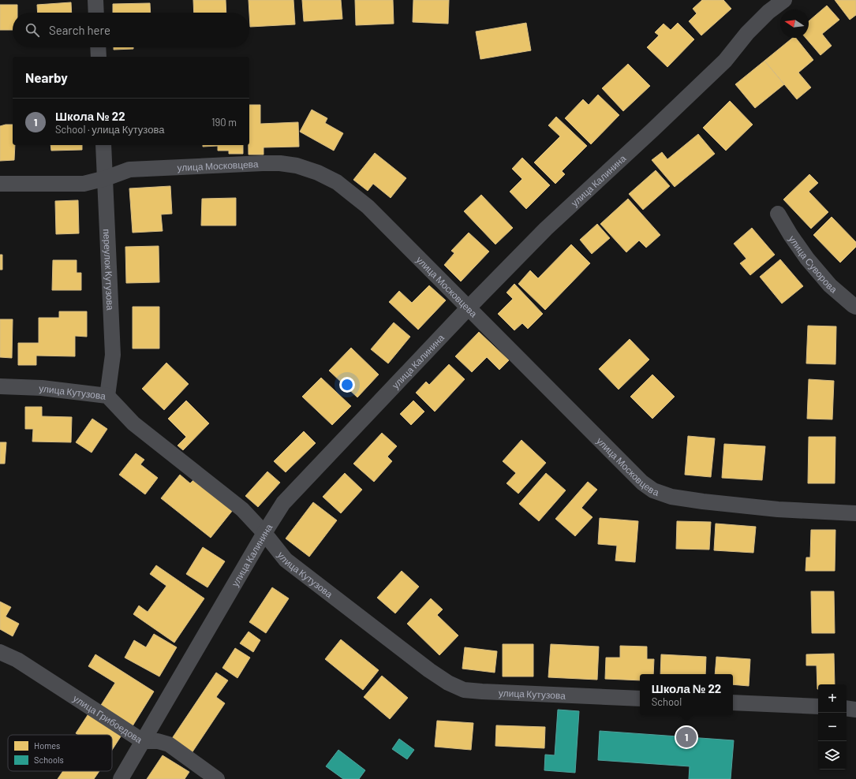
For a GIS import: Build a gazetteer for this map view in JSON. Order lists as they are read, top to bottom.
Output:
{
  "streets": {
    "street": [
      "улица Московцева",
      "улица Калинина",
      "улица Суворова",
      "переулок Кутузова",
      "улица Кутузова",
      "улица Грибоедова"
    ]
  },
  "crossings": [
    ["улица Московцева", "улица Калинина"],
    ["улица Московцева", "переулок Кутузова"],
    ["улица Калинина", "улица Кутузова"],
    ["улица Калинина", "улица Грибоедова"],
    ["переулок Кутузова", "улица Кутузова"]
  ],
  "legend": ["Homes", "Schools"],
  "north": "left",
  "page": {
    "search": "Search here",
    "heading": "Nearby",
    "list": [
      {
        "mark": "1",
        "name": "Школа № 22",
        "note": "School · улица Кутузова",
        "value": "190 m"
      }
    ],
    "popup": ["Школа № 22", "School"],
    "map_buttons": ["+", "−"],
    "pins": "1"
  }
}
